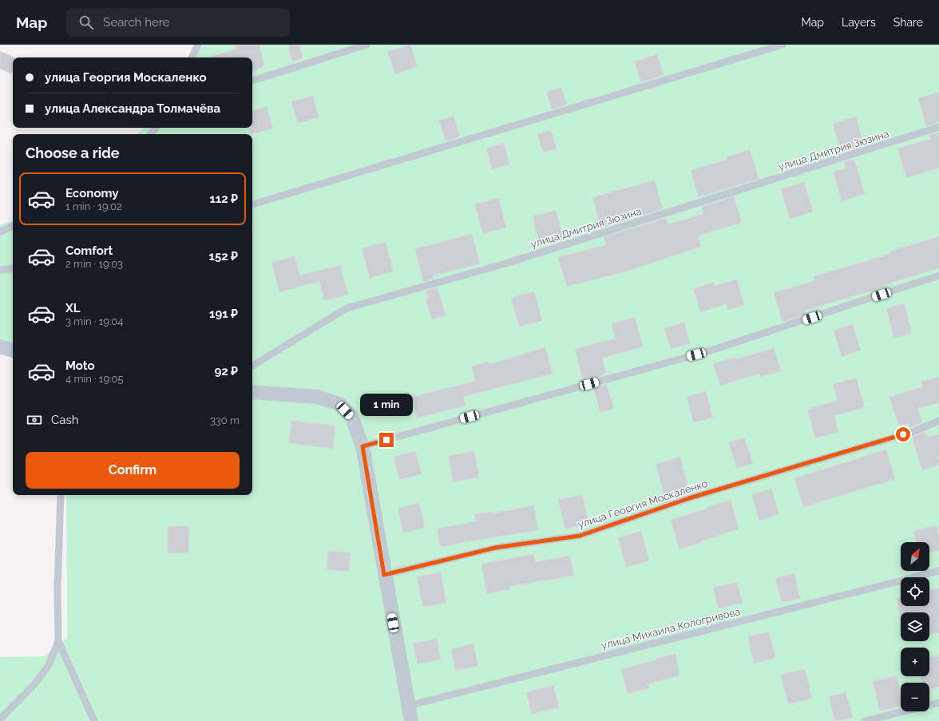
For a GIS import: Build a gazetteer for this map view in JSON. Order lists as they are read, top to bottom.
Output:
{
  "streets": {
    "lane": ["улица Дмитрия Зюзина", "улица Георгия Москаленко", "улица Михаила Кологривова"]
  },
  "north": "top right",
  "page": {
    "header": "Map",
    "search": "Search here",
    "nav": ["Map", "Layers", "Share"],
    "banner": ["улица Георгия Москаленко", "улица Александра Толмачёва"],
    "heading": "Choose a ride",
    "list": [
      {
        "name": "Economy",
        "note": "1 min · 19:02",
        "value": "112 ₽"
      },
      {
        "name": "Comfort",
        "note": "2 min · 19:03",
        "value": "152 ₽"
      },
      {
        "name": "XL",
        "note": "3 min · 19:04",
        "value": "191 ₽"
      },
      {
        "name": "Moto",
        "note": "4 min · 19:05",
        "value": "92 ₽"
      }
    ],
    "bubble": "1 min",
    "pay": ["Cash", "330 m"],
    "buttons": "Confirm",
    "map_buttons": ["+", "−"]
  }
}
